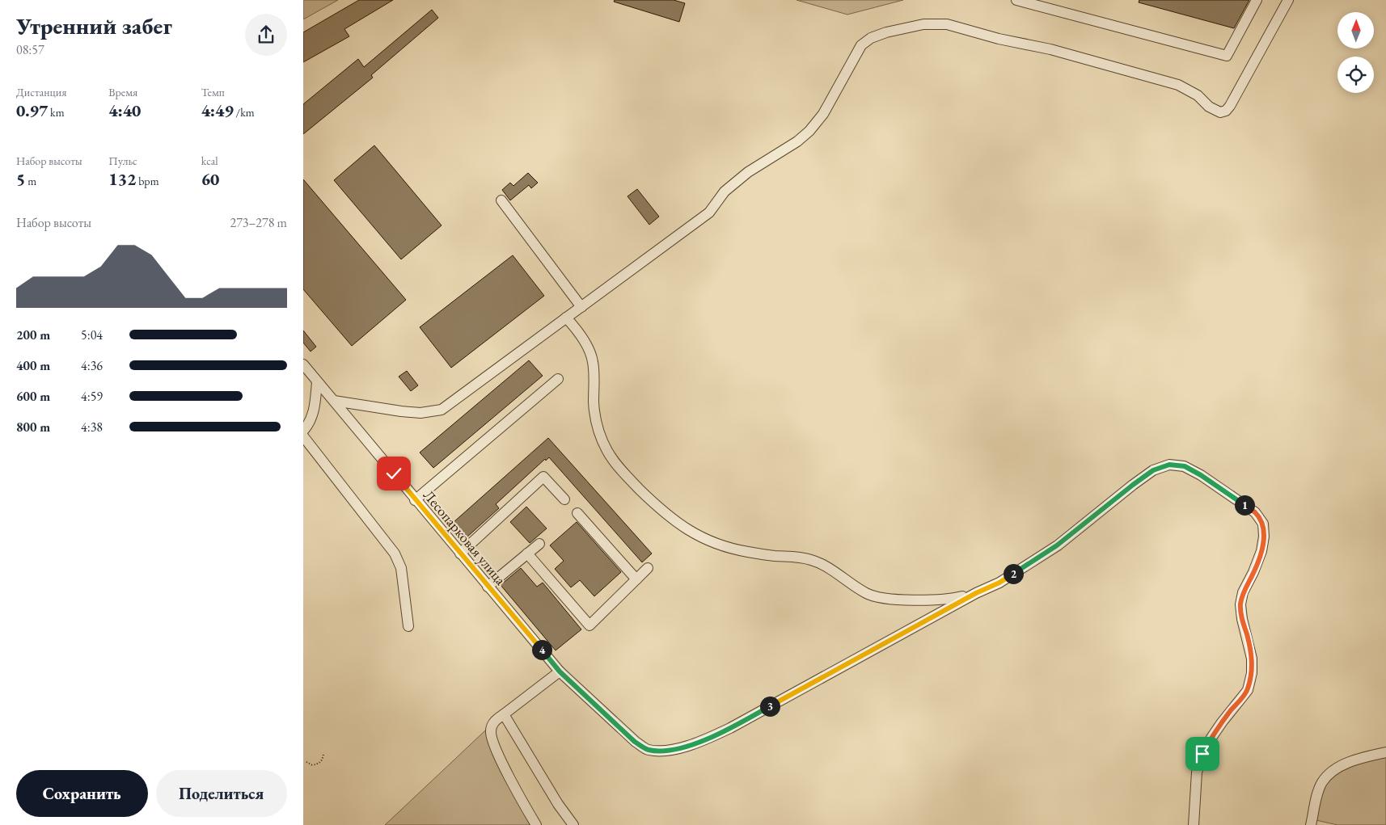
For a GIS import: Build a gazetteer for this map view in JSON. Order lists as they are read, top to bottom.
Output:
{
  "streets": {
    "street": ["Лесопарковая улица"]
  },
  "north": "top",
  "page": {
    "heading": ["Утренний забег", "08:57"],
    "stats": [
      ["Дистанция", "0.97 km"],
      ["Время", "4:40"],
      ["Темп", "4:49 /km"],
      ["Набор высоты", "5 m"],
      ["Пульс", "132 bpm"],
      ["kcal", "60"]
    ],
    "chart": ["Набор высоты", "273–278 m"],
    "list": [
      {
        "name": "200 m",
        "note": "5:04"
      },
      {
        "name": "400 m",
        "note": "4:36"
      },
      {
        "name": "600 m",
        "note": "4:59"
      },
      {
        "name": "800 m",
        "note": "4:38"
      }
    ],
    "pins": [
      "1",
      "2",
      "4",
      "3"
    ],
    "buttons": ["Сохранить", "Поделиться"]
  }
}
